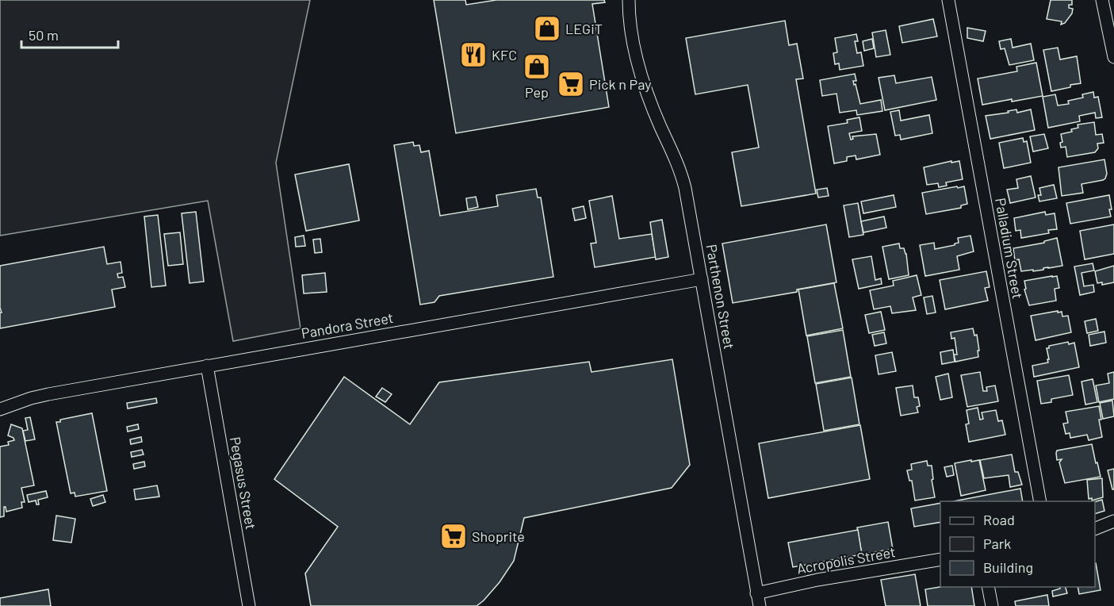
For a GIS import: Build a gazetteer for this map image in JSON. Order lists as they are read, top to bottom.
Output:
{
  "streets": {
    "street": [
      "Palladium Street",
      "Parthenon Street",
      "Pandora Street",
      "Pegasus Street",
      "Acropolis Street"
    ]
  },
  "crossings": [
    ["Parthenon Street", "Pandora Street"],
    ["Parthenon Street", "Acropolis Street"],
    ["Pandora Street", "Pegasus Street"]
  ],
  "places": {
    "shop": ["LEGiT", "Pep"],
    "restaurant": ["KFC"],
    "supermarket": ["Pick n Pay", "Shoprite"]
  },
  "legend": ["Road", "Park", "Building"],
  "scale_bar": "50 m"
}
